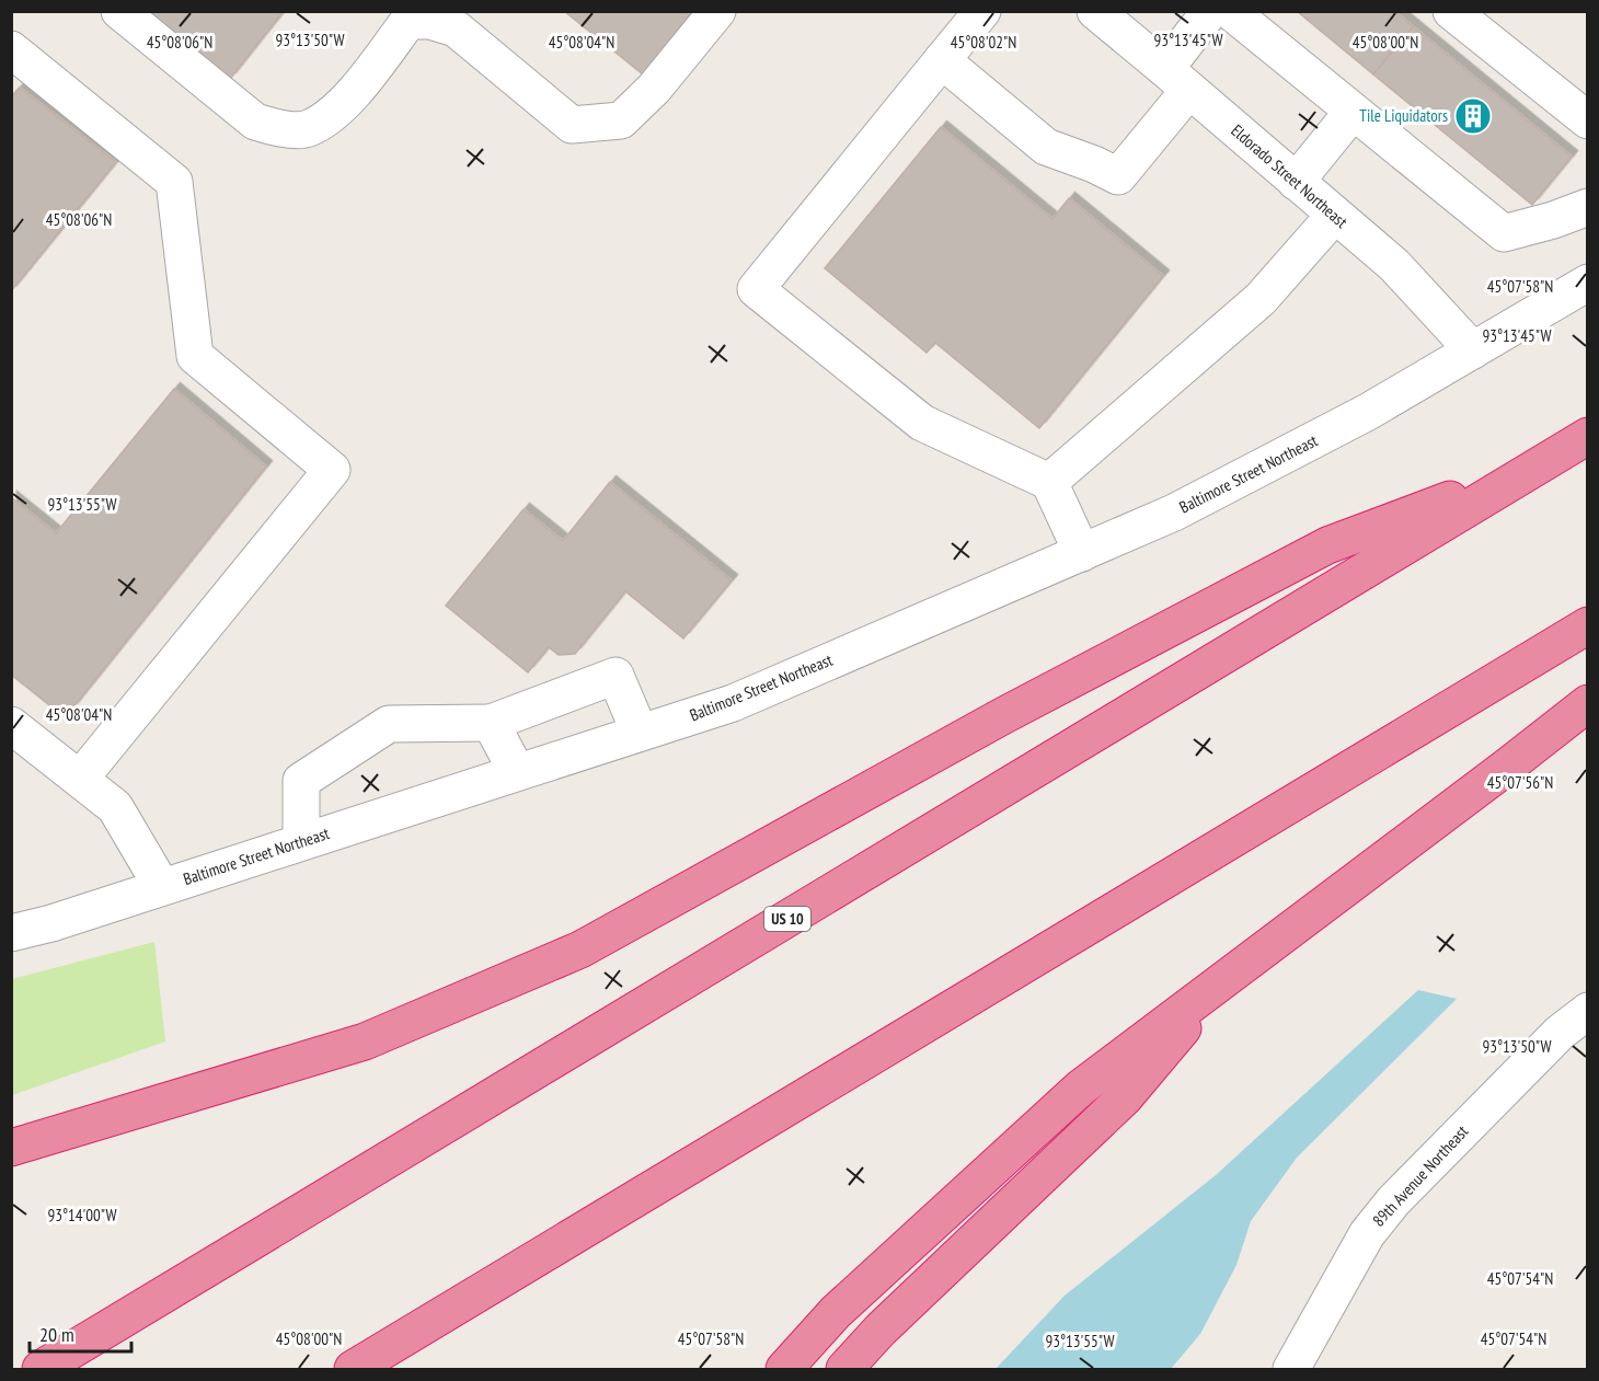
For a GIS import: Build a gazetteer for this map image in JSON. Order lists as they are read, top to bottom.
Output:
{
  "streets": {
    "highway": ["US 10"],
    "street": ["Eldorado Street Northeast", "Baltimore Street Northeast", "89th Avenue Northeast"]
  },
  "crossings": [
    ["Eldorado Street Northeast", "Baltimore Street Northeast"]
  ],
  "places": {
    "building": ["Tile Liquidators"]
  },
  "scale_bar": "20 m",
  "coordinates": [
    "93°13'50\"W",
    "93°13'45\"W",
    "45°08'06\"N",
    "45°08'04\"N",
    "45°08'02\"N",
    "45°08'00\"N",
    "45°07'58\"N",
    "93°13'55\"W",
    "45°07'56\"N",
    "93°14'00\"W",
    "45°07'54\"N"
  ]
}
